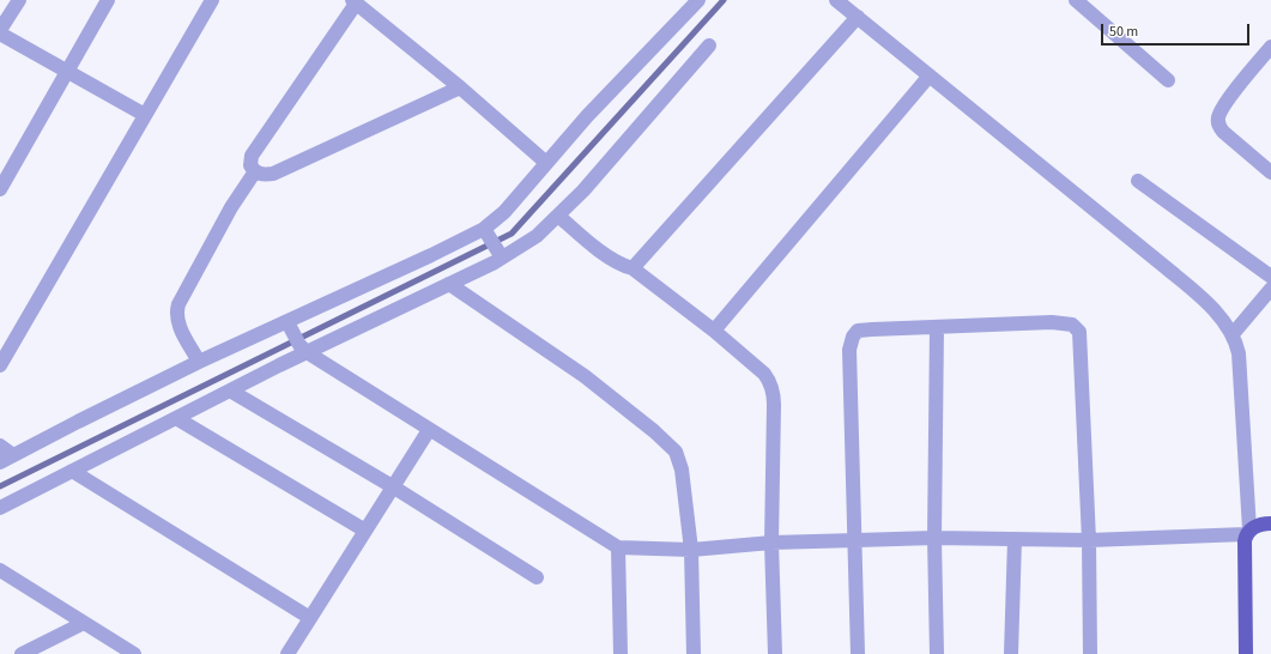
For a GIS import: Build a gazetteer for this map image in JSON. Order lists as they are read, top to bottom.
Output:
{
  "scale_bar": "50 m"
}
